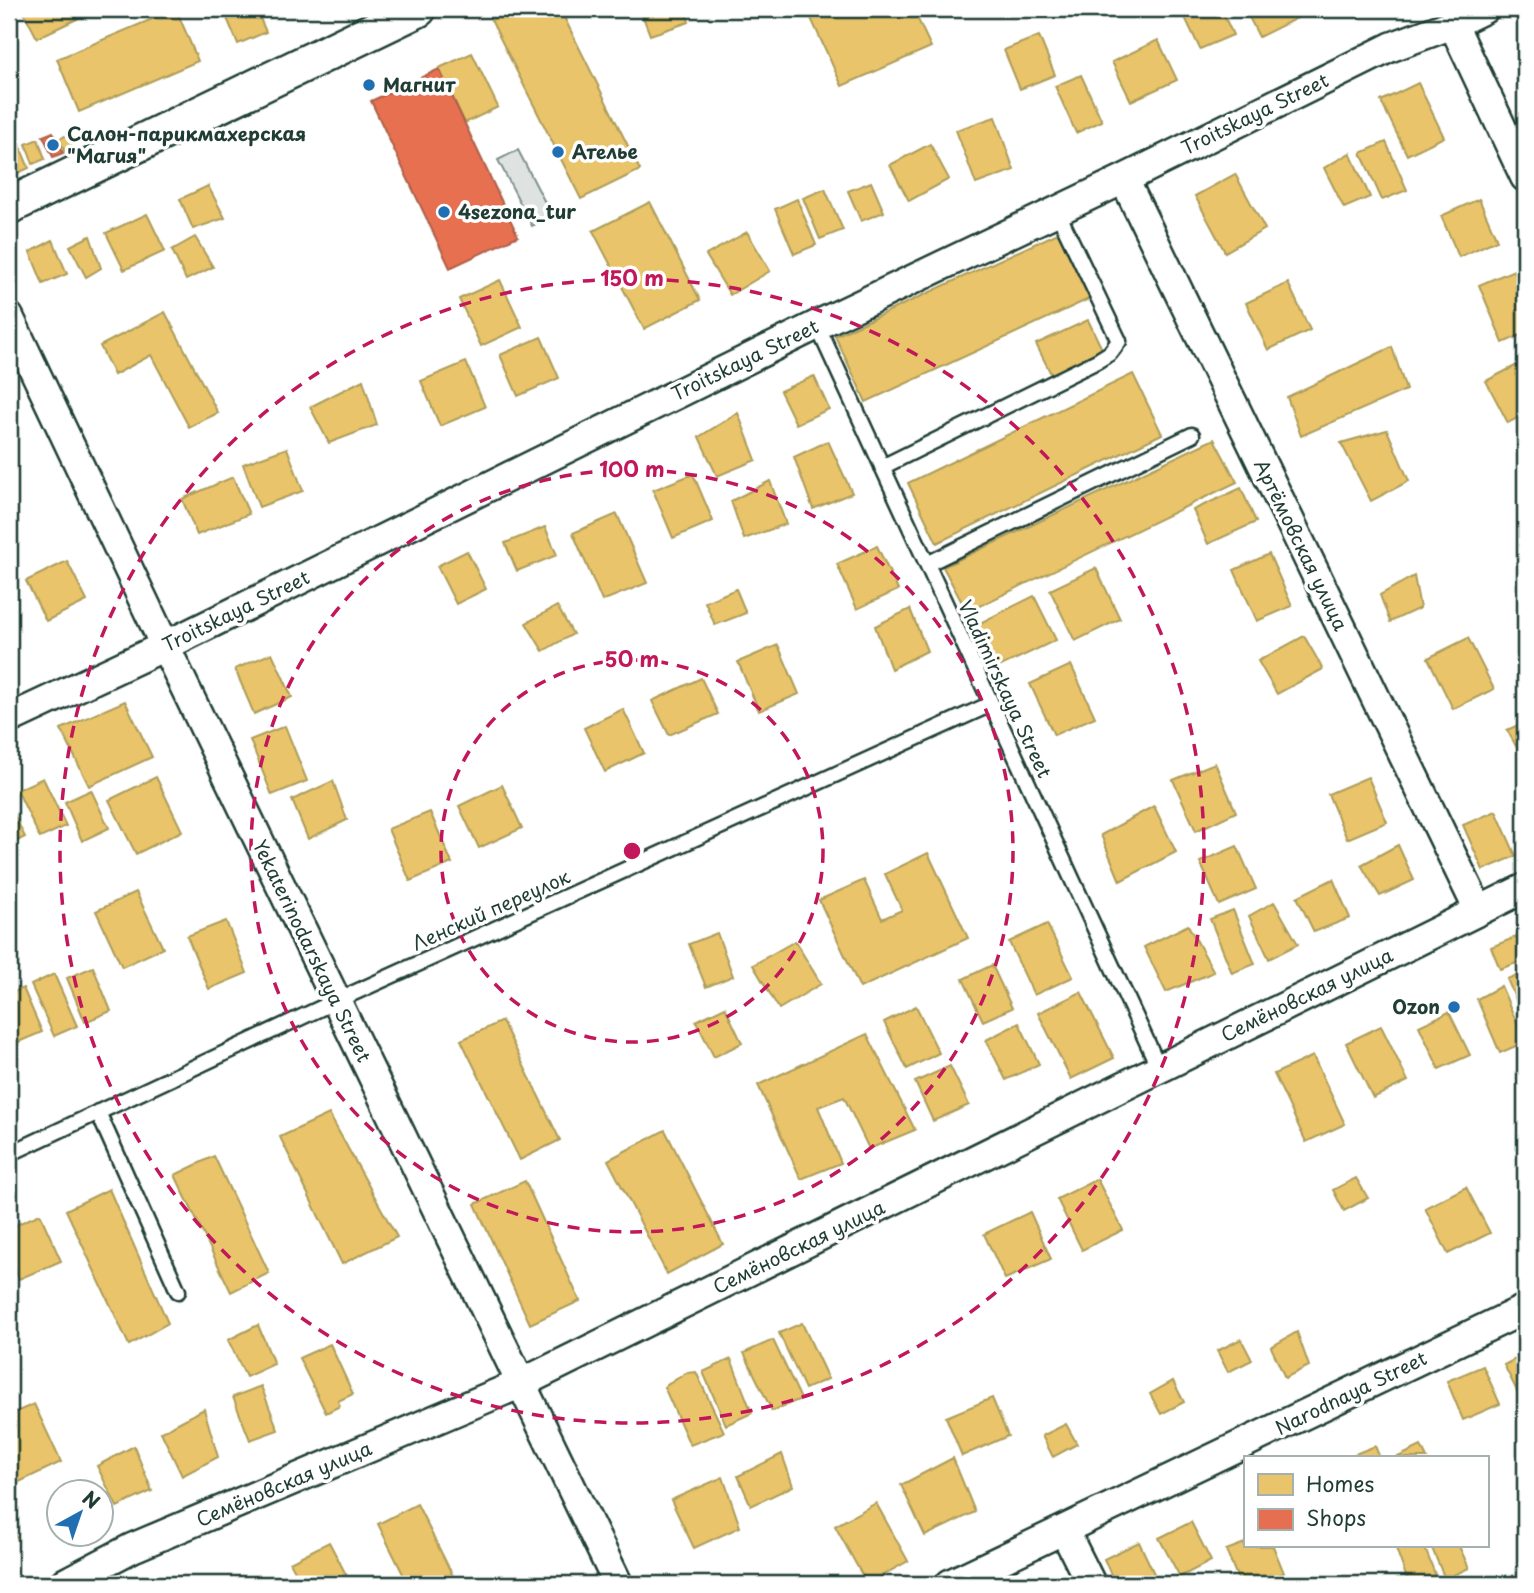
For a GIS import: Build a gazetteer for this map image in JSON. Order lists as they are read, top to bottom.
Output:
{
  "streets": {
    "street": [
      "Troitskaya Street",
      "Артёмовская улица",
      "Yekaterinodarskaya Street",
      "Семёновская улица",
      "Narodnaya Street"
    ],
    "lane": ["Vladimirskaya Street", "Ленский переулок"]
  },
  "crossings": [
    ["Troitskaya Street", "Артёмовская улица"],
    ["Troitskaya Street", "Vladimirskaya Street"],
    ["Troitskaya Street", "Yekaterinodarskaya Street"],
    ["Артёмовская улица", "Семёновская улица"],
    ["Vladimirskaya Street", "Ленский переулок"],
    ["Vladimirskaya Street", "Семёновская улица"],
    ["Ленский переулок", "Yekaterinodarskaya Street"],
    ["Yekaterinodarskaya Street", "Семёновская улица"]
  ],
  "places": [
    "Магнит",
    "Салон-парикмахерская \"Магия\"",
    "Ателье",
    "4sezona_tur",
    "Ozon"
  ],
  "legend": ["Homes", "Shops"],
  "north": "top right",
  "rings": ["150 m", "100 m", "50 m"]
}
